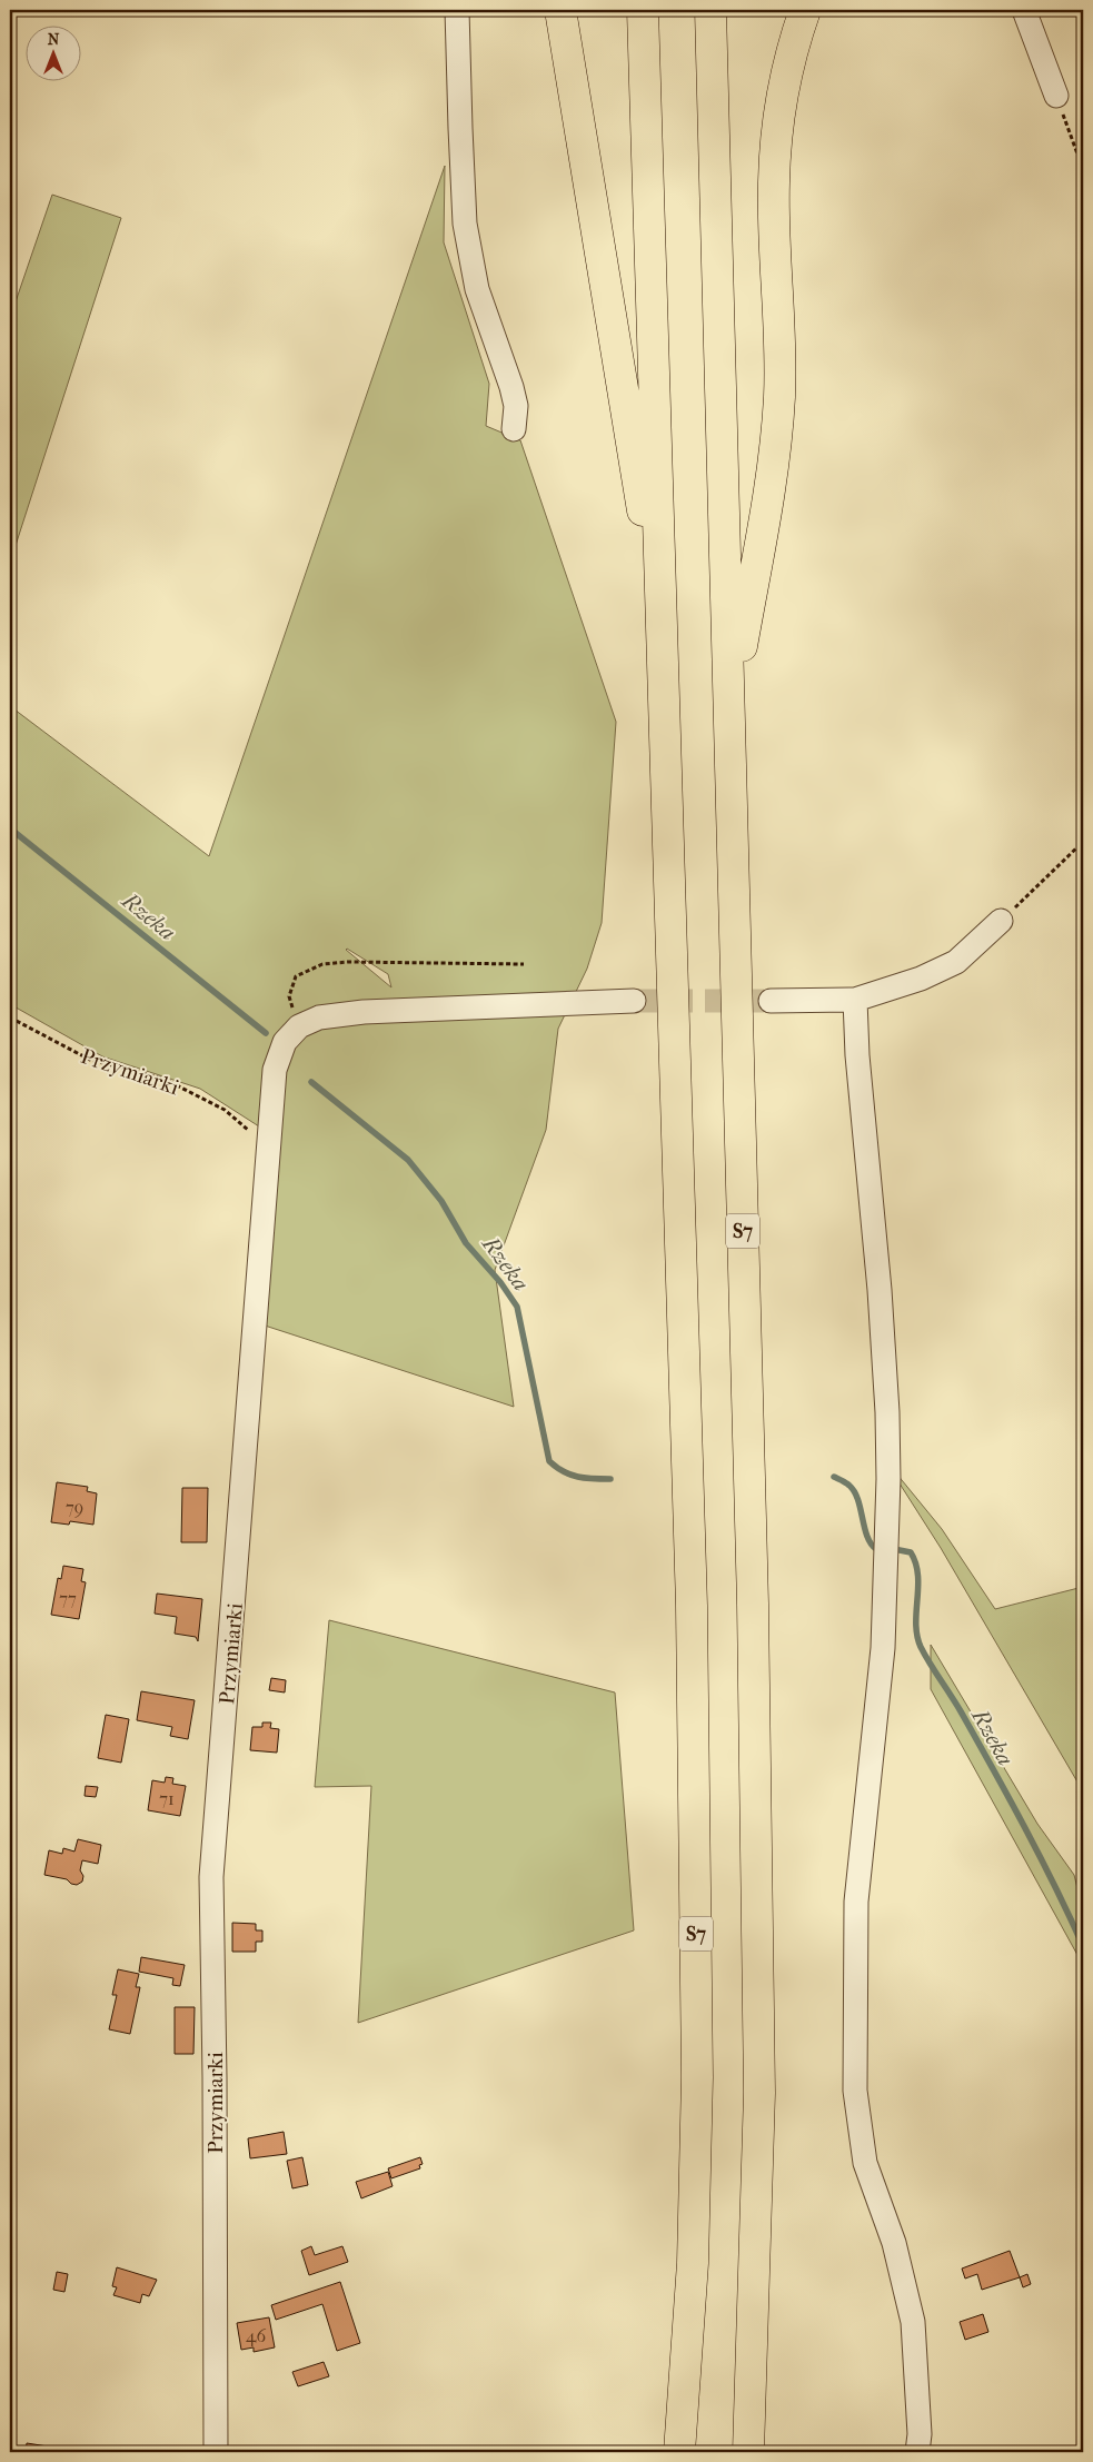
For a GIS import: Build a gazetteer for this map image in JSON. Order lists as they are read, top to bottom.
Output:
{
  "streets": {
    "highway": ["S7"],
    "street": ["Przymiarki"]
  },
  "water": ["Rzeka"],
  "house_numbers": [
    "79",
    "77",
    "71",
    "46"
  ],
  "north": "top"
}
